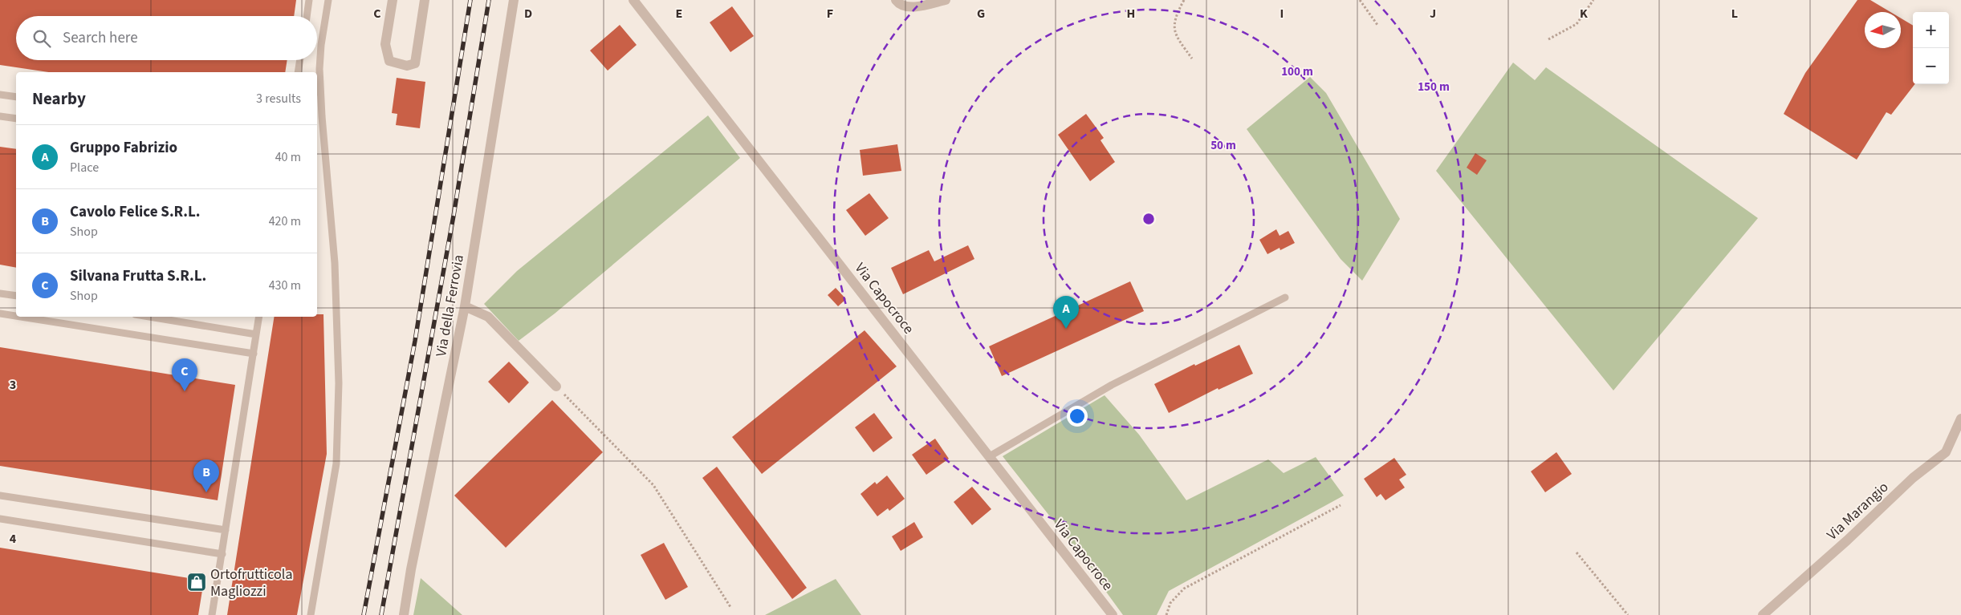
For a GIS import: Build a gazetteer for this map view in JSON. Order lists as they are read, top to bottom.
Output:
{
  "streets": {
    "street": ["Via Capocroce", "Via della Ferrovia", "Via Marangio"]
  },
  "places": {
    "shop": ["Ortofrutticola Magliozzi"]
  },
  "north": "left",
  "page": {
    "map_buttons": ["+", "−"],
    "search": "Search here",
    "heading": ["Nearby", "3 results"],
    "list": [
      {
        "mark": "A",
        "name": "Gruppo Fabrizio",
        "note": "Place",
        "value": "40 m"
      },
      {
        "mark": "B",
        "name": "Cavolo Felice S.R.L.",
        "note": "Shop",
        "value": "420 m"
      },
      {
        "mark": "C",
        "name": "Silvana Frutta S.R.L.",
        "note": "Shop",
        "value": "430 m"
      }
    ],
    "pins": ["A", "C", "B"]
  },
  "grid": {
    "columns": [
      "C",
      "D",
      "E",
      "F",
      "G",
      "H",
      "I",
      "J",
      "K",
      "L"
    ],
    "rows": ["3", "4"]
  },
  "rings": ["100 m", "150 m", "50 m"]
}
